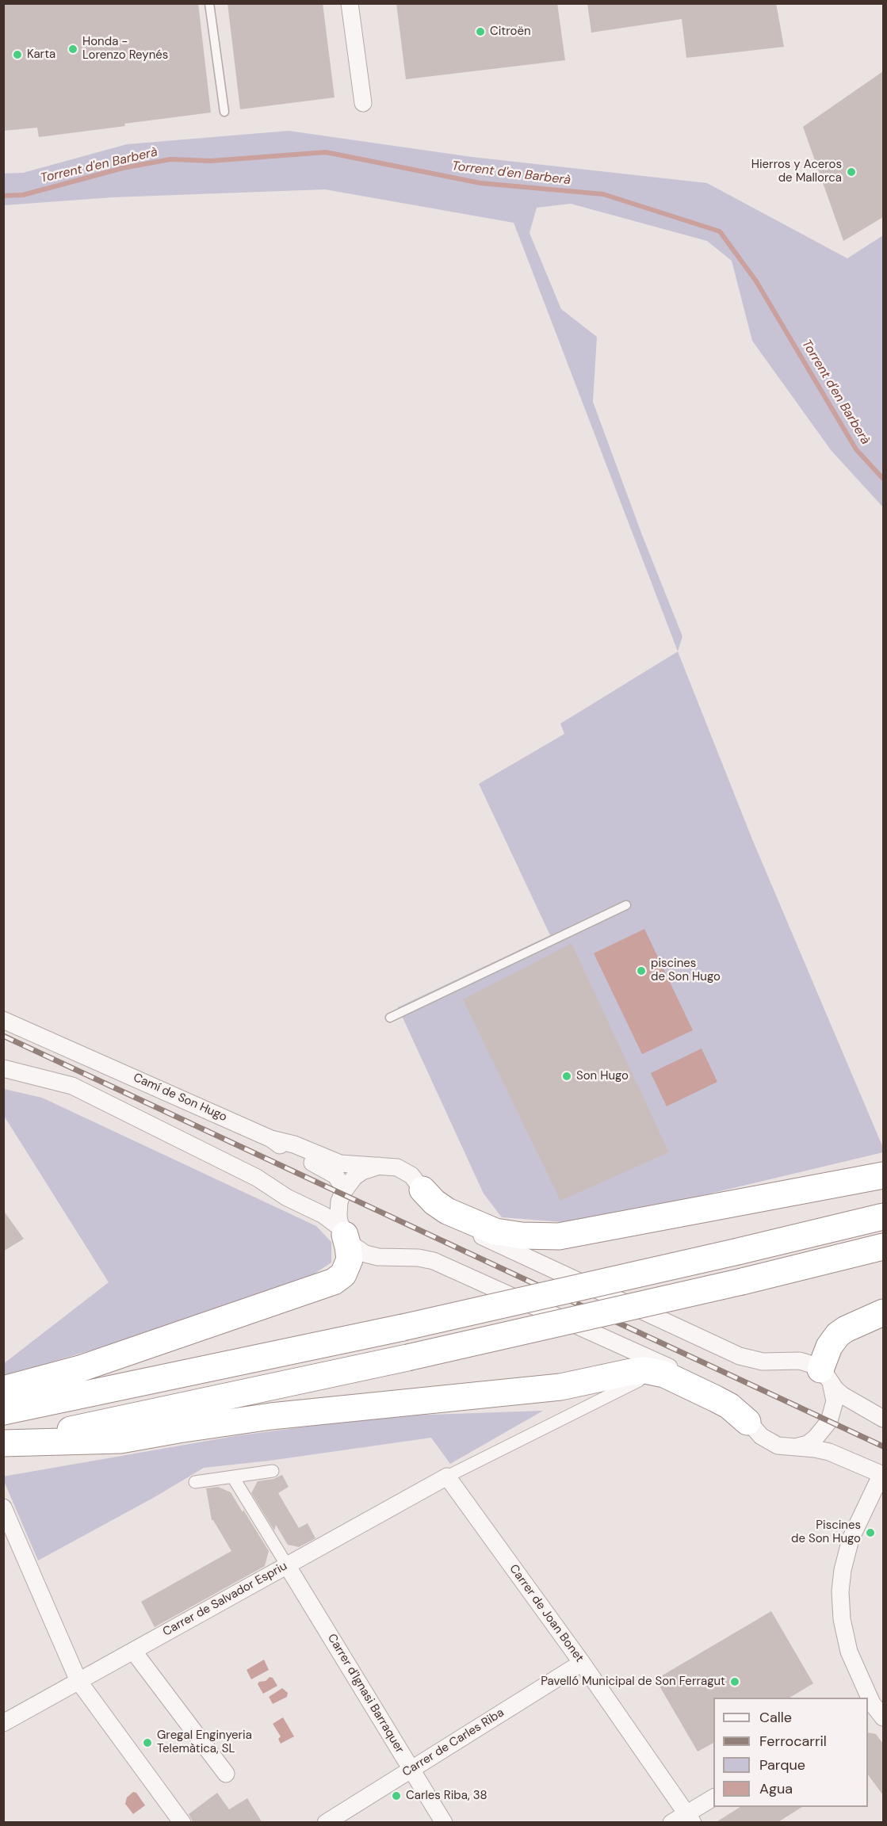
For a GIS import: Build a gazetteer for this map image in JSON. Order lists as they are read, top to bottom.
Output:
{
  "streets": {
    "street": [
      "Camí de Son Hugo",
      "Carrer de Salvador Espriu",
      "Carrer de Joan Bonet",
      "Carrer d'Ignasi Barraquer",
      "Carrer de Carles Riba"
    ]
  },
  "crossings": [
    ["Carrer de Salvador Espriu", "Carrer de Joan Bonet"],
    ["Carrer de Salvador Espriu", "Carrer d'Ignasi Barraquer"],
    ["Carrer de Joan Bonet", "Carrer de Carles Riba"],
    ["Carrer d'Ignasi Barraquer", "Carrer de Carles Riba"]
  ],
  "water": ["Torrent d'en Barberà"],
  "places": [
    "Citroën",
    "Honda - Lorenzo Reynés",
    "Karta",
    "Hierros y Aceros de Mallorca",
    "piscines de Son Hugo",
    "Son Hugo",
    "Piscines de Son Hugo",
    "Pavelló Municipal de Son Ferragut",
    "Gregal Enginyeria Telemàtica, SL",
    "Carles Riba, 38"
  ],
  "legend": [
    "Calle",
    "Ferrocarril",
    "Parque",
    "Agua"
  ]
}
